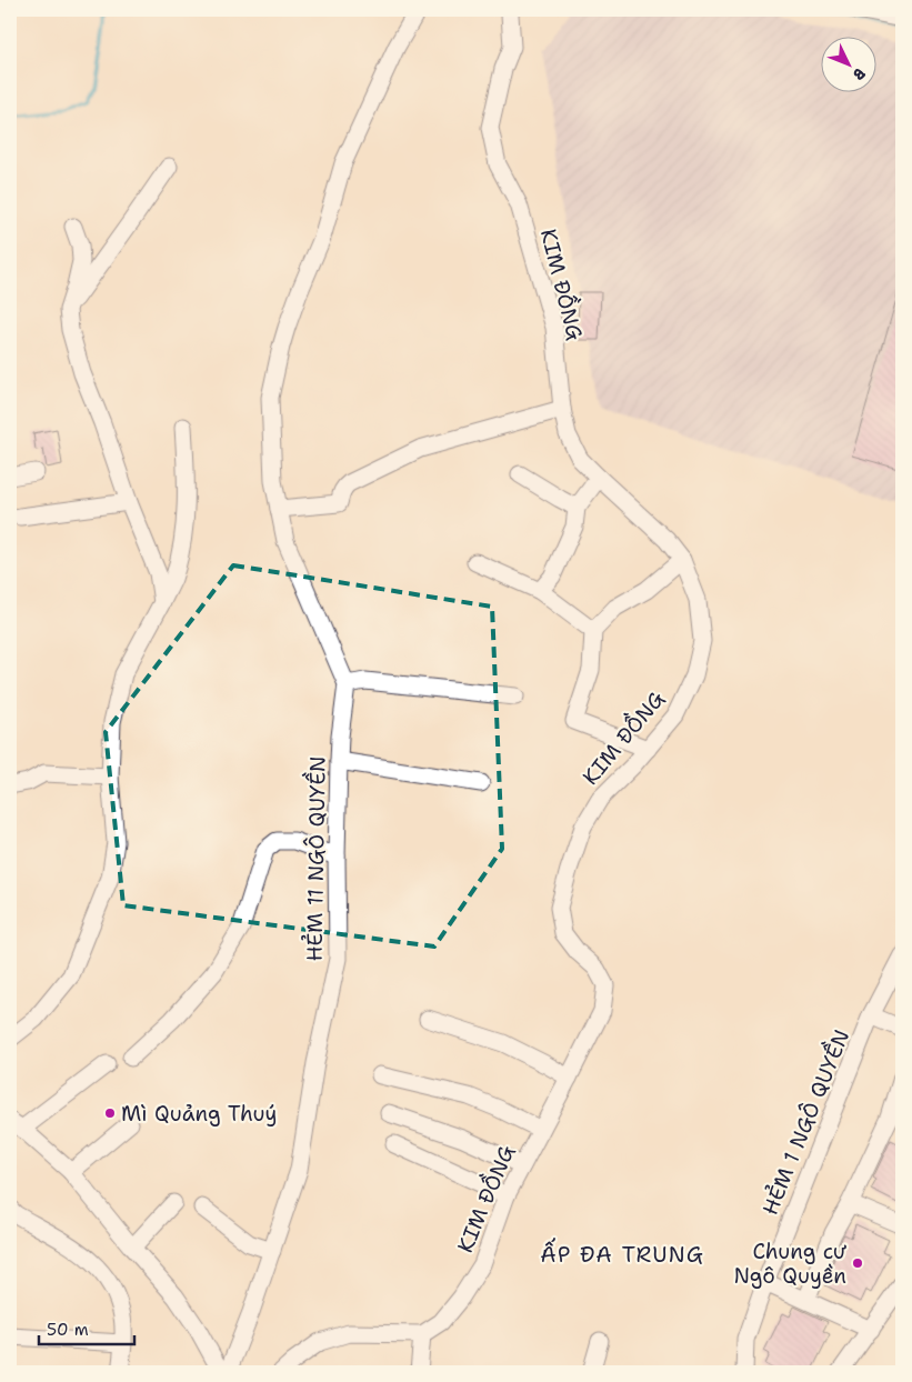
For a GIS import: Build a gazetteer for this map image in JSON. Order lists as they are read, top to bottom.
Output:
{
  "streets": {
    "street": ["KIM ĐỒNG", "HẺM 11 NGÔ QUYỀN", "HẺM 1 NGÔ QUYỀN"]
  },
  "districts": ["ẤP ĐA TRUNG"],
  "places": ["Mì Quảng Thuý", "Chung cư Ngô Quyền"],
  "scale_bar": "50 m",
  "north": "bottom right"
}
